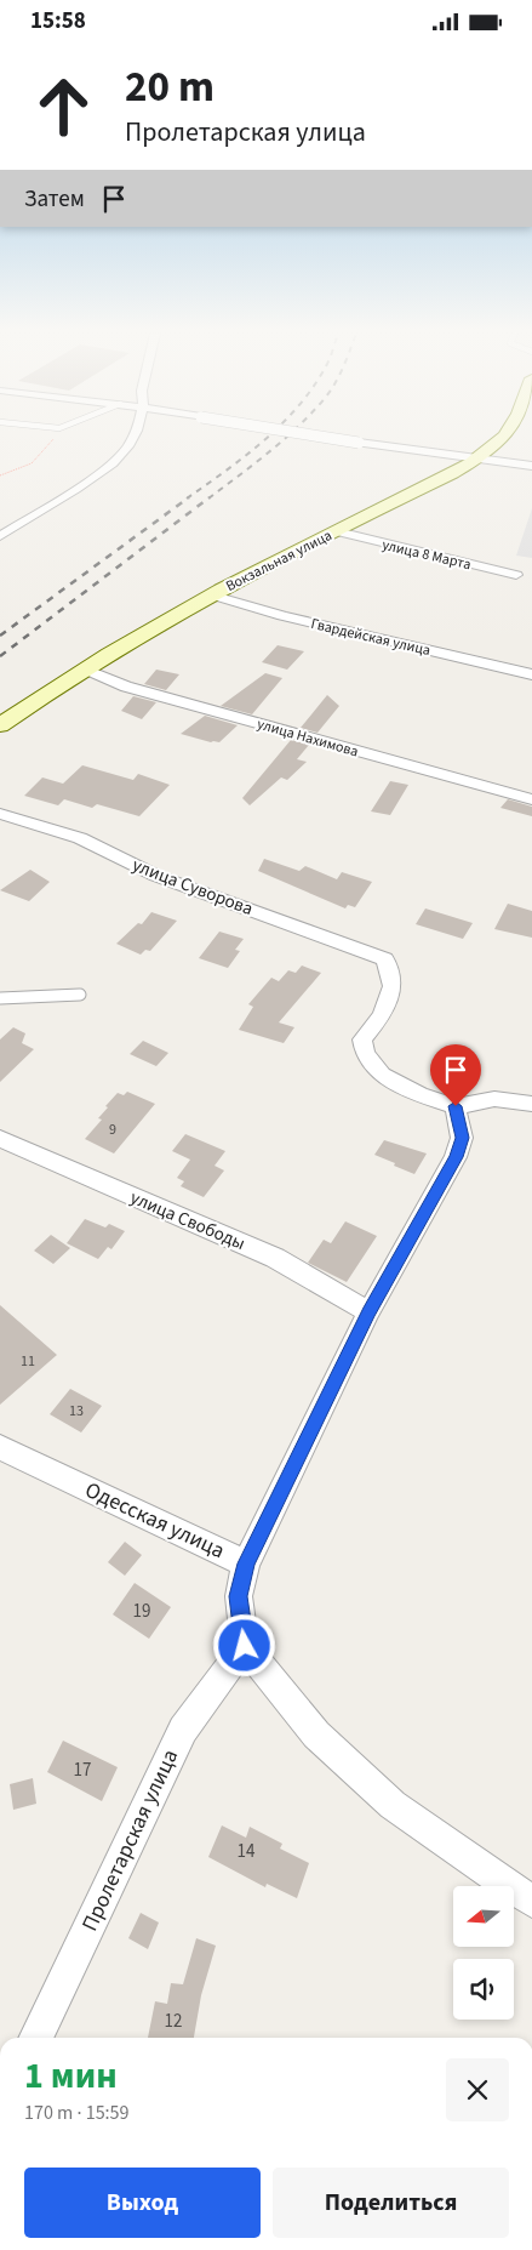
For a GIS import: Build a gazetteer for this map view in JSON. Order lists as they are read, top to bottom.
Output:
{
  "streets": {
    "main road": ["Вокзальная улица"],
    "street": [
      "улица 8 Марта",
      "Гвардейская улица",
      "улица Нахимова",
      "улица Суворова",
      "улица Свободы",
      "Одесская улица",
      "Пролетарская улица"
    ]
  },
  "crossings": [
    ["улица 8 Марта", "Вокзальная улица"],
    ["Вокзальная улица", "Гвардейская улица"],
    ["Вокзальная улица", "улица Нахимова"],
    ["Одесская улица", "Пролетарская улица"]
  ],
  "house_numbers": [
    "9",
    "11",
    "13",
    "19",
    "17",
    "14",
    "12"
  ],
  "north": "left",
  "page": {
    "status": "15:58",
    "turn": ["20 m", "Пролетарская улица"],
    "then": "Затем",
    "heading": ["1 мин", "170 m · 15:59"],
    "buttons": ["Выход", "Поделиться"]
  }
}
